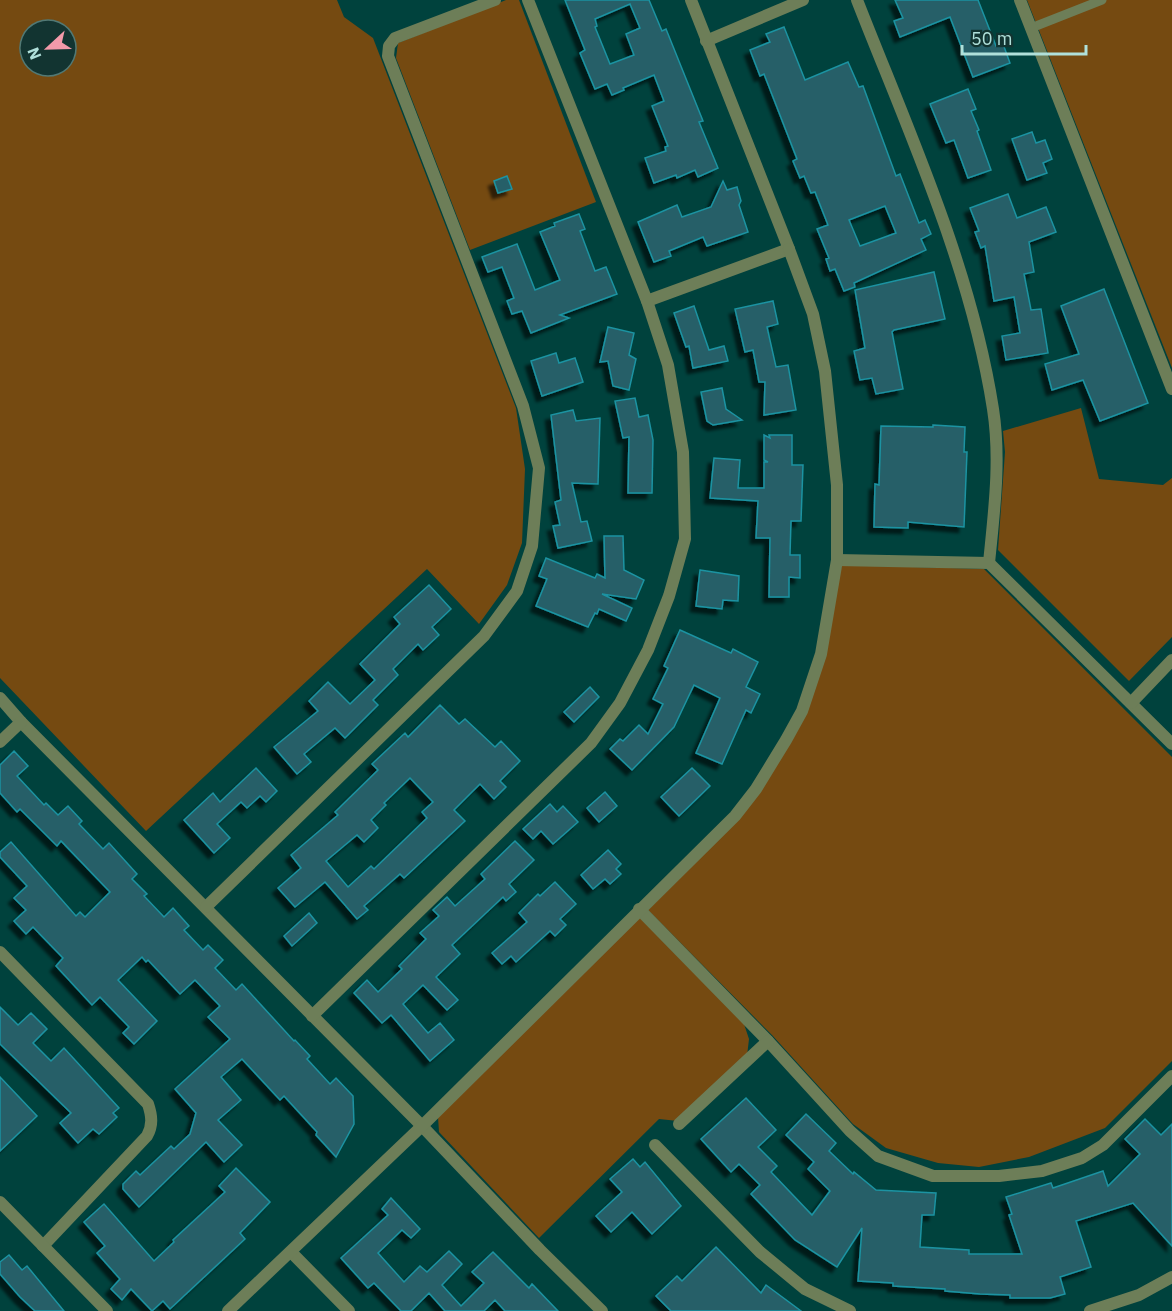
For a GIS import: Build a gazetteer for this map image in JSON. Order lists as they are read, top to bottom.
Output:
{
  "scale_bar": "50 m",
  "north": "left"
}
